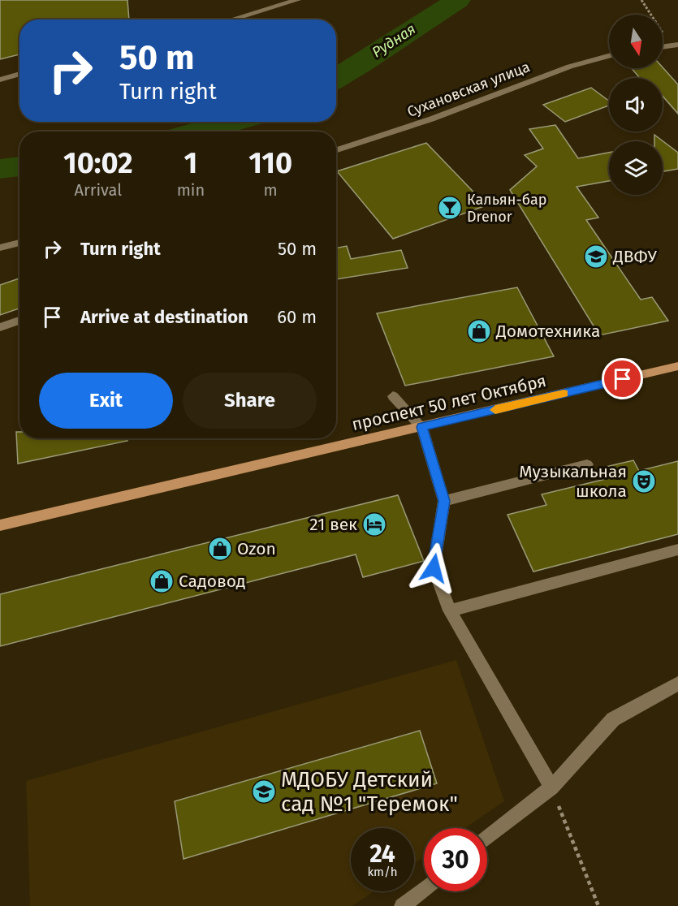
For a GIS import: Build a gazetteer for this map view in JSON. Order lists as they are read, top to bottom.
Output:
{
  "streets": {
    "main road": ["проспект 50 лет Октября"],
    "street": ["Сухановская улица"]
  },
  "water": ["Рудная"],
  "places": {
    "bar": ["Кальян-бар Drenor"],
    "school or university": ["ДВФУ", "МДОБУ Детский сад №1 \"Теремок\""],
    "shop": ["Домотехника", "Ozon", "Садовод"],
    "theatre": ["Музыкальная школа"],
    "hotel": ["21 век"]
  },
  "north": "bottom",
  "page": {
    "turn": ["50 m", "Turn right"],
    "eta": [
      "10:02",
      "Arrival",
      "1",
      "min",
      "110",
      "m"
    ],
    "list": [
      {
        "name": "Turn right",
        "value": "50 m"
      },
      {
        "name": "Arrive at destination",
        "value": "60 m"
      }
    ],
    "buttons": ["Exit", "Share"],
    "speed": "24 km/h",
    "limit": "30"
  }
}
